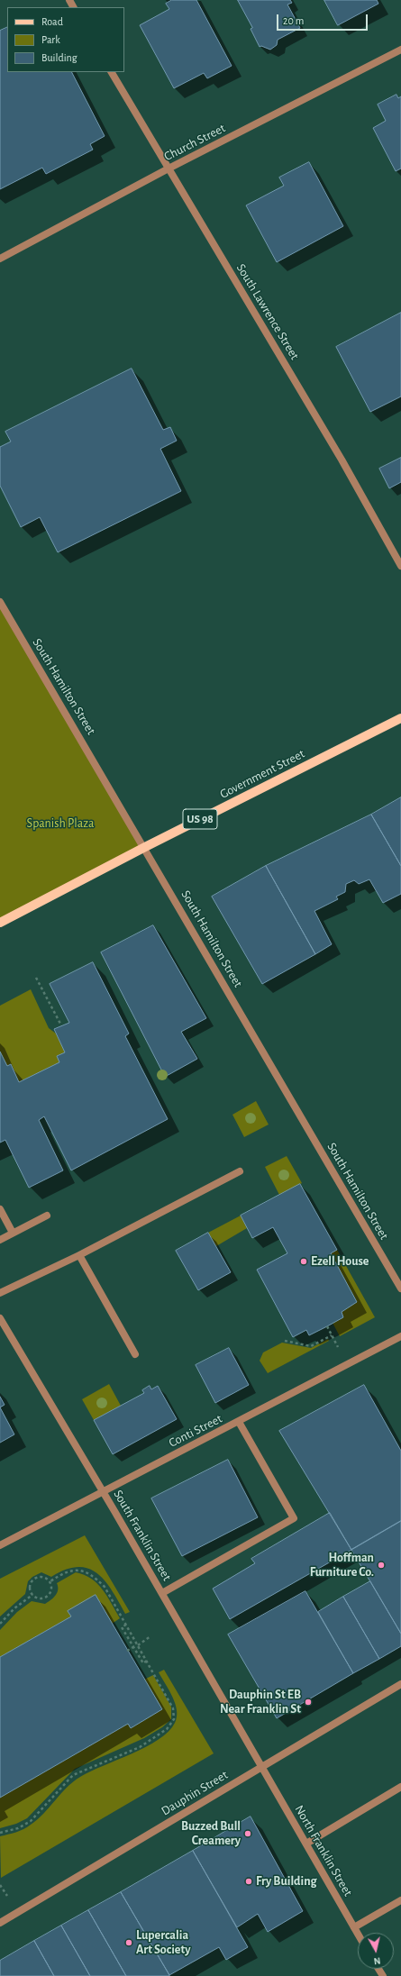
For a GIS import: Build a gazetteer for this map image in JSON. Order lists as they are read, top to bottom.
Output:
{
  "streets": {
    "main road": ["Government Street", "US 98"],
    "street": [
      "Church Street",
      "South Lawrence Street",
      "South Hamilton Street",
      "Conti Street",
      "South Franklin Street",
      "Dauphin Street",
      "North Franklin Street"
    ]
  },
  "crossings": [
    ["Church Street", "South Lawrence Street"],
    ["South Hamilton Street", "Government Street"],
    ["Conti Street", "South Franklin Street"],
    ["South Franklin Street", "Dauphin Street"],
    ["South Franklin Street", "North Franklin Street"],
    ["Dauphin Street", "North Franklin Street"]
  ],
  "parks": ["Spanish Plaza"],
  "places": [
    "Ezell House",
    "Hoffman Furniture Co.",
    "Dauphin St EB Near Franklin St",
    "Buzzed Bull Creamery",
    "Fry Building",
    "Lupercalia Art Society"
  ],
  "legend": ["Road", "Park", "Building"],
  "scale_bar": "20 m",
  "north": "bottom"
}
